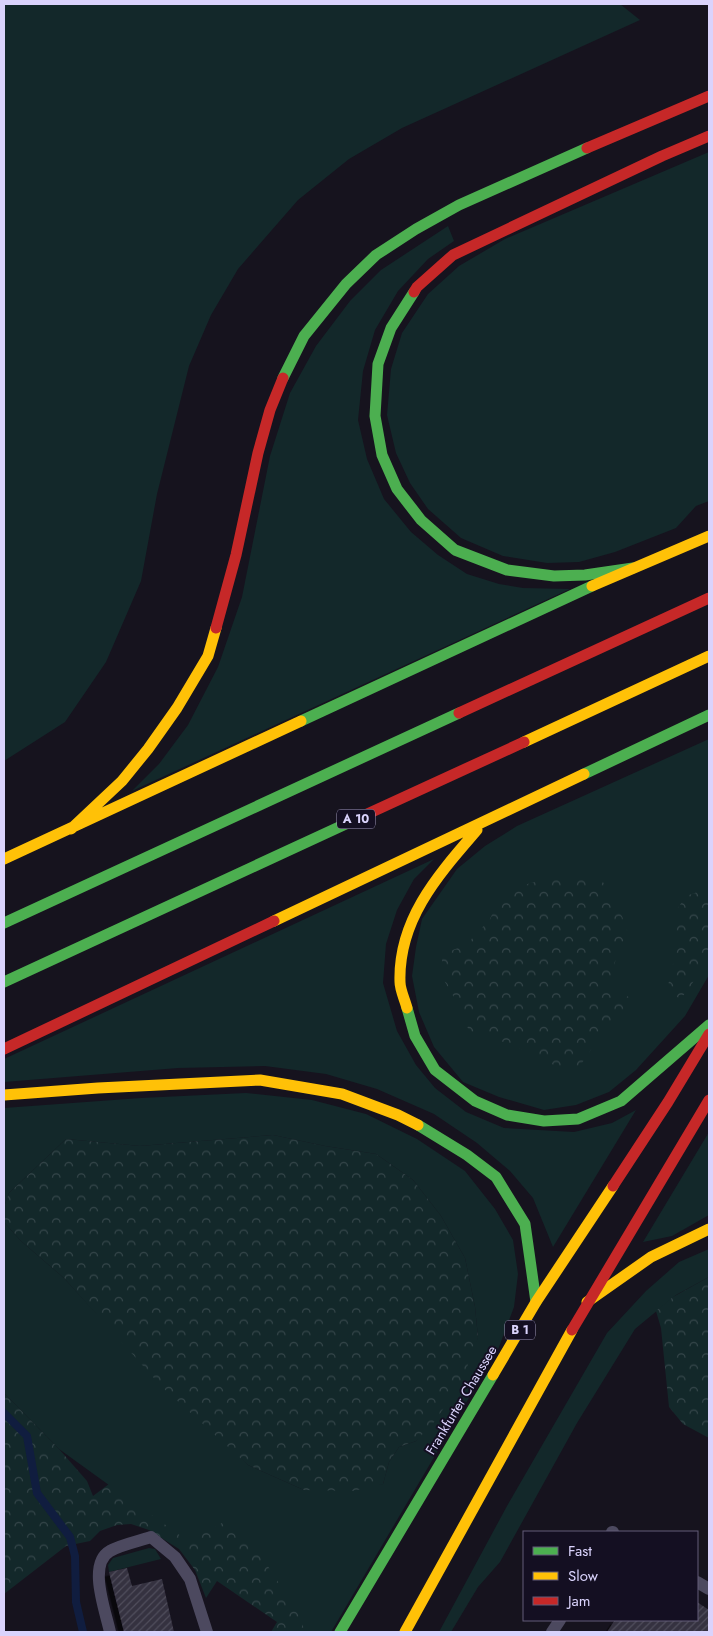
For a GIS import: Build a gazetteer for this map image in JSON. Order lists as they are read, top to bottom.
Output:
{
  "streets": {
    "main road": ["A 10", "B 1", "Frankfurter Chaussee"]
  },
  "legend": ["Fast", "Slow", "Jam"]
}
